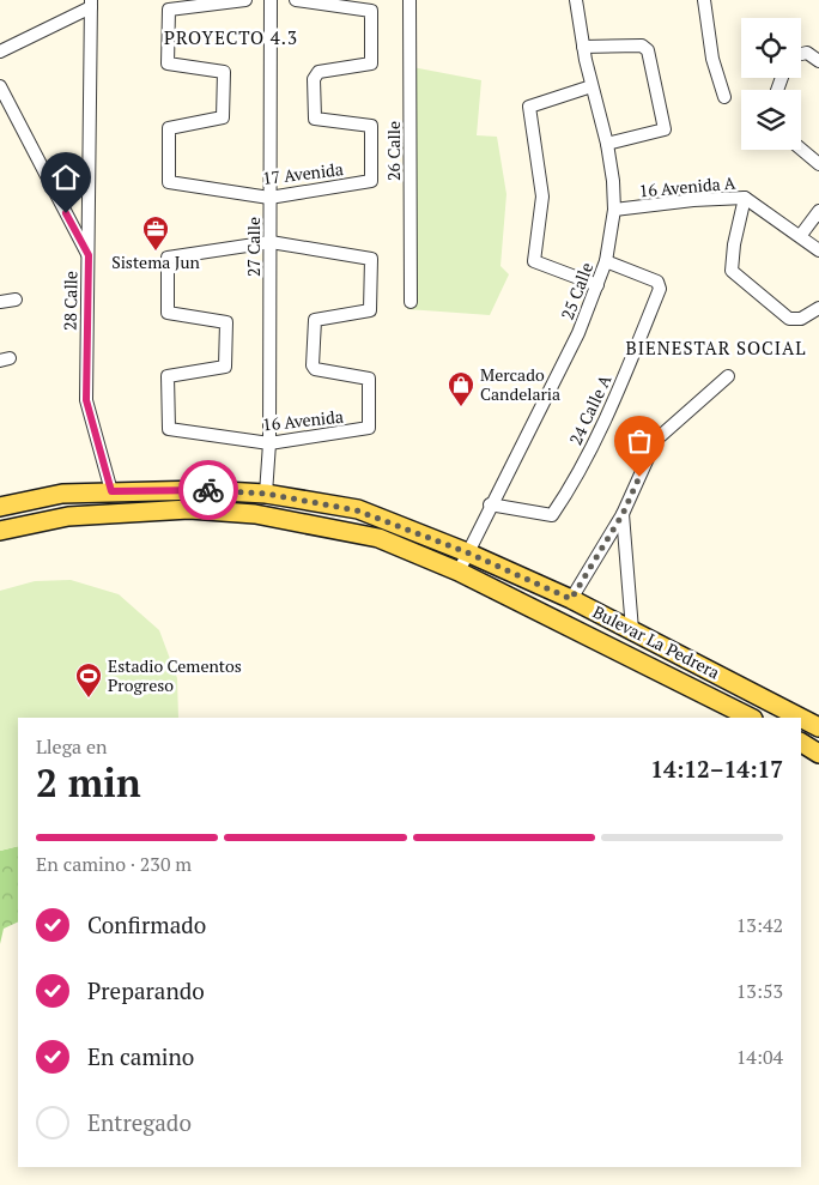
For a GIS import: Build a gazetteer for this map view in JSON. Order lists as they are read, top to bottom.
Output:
{
  "streets": {
    "main road": ["Bulevar La Pedrera"],
    "street": [
      "26 Calle",
      "17 Avenida",
      "16 Avenida A",
      "27 Calle",
      "25 Calle",
      "28 Calle",
      "24 Calle A",
      "16 Avenida"
    ]
  },
  "crossings": [
    ["17 Avenida", "27 Calle"],
    ["16 Avenida A", "25 Calle"],
    ["27 Calle", "16 Avenida"],
    ["27 Calle", "Bulevar La Pedrera"],
    ["25 Calle", "24 Calle A"],
    ["25 Calle", "Bulevar La Pedrera"],
    ["28 Calle", "Bulevar La Pedrera"]
  ],
  "districts": ["PROYECTO 4.3", "BIENESTAR SOCIAL"],
  "places": {
    "office": ["Sistema Jun"],
    "shop": ["Mercado Candelaria"],
    "sports": ["Estadio Cementos Progreso"]
  },
  "page": {
    "heading": ["2 min", "Llega en", "14:12–14:17"],
    "bar": "En camino · 230 m",
    "list": [
      ["Confirmado", "13:42"],
      ["Preparando", "13:53"],
      ["En camino", "14:04"],
      "Entregado"
    ]
  }
}
